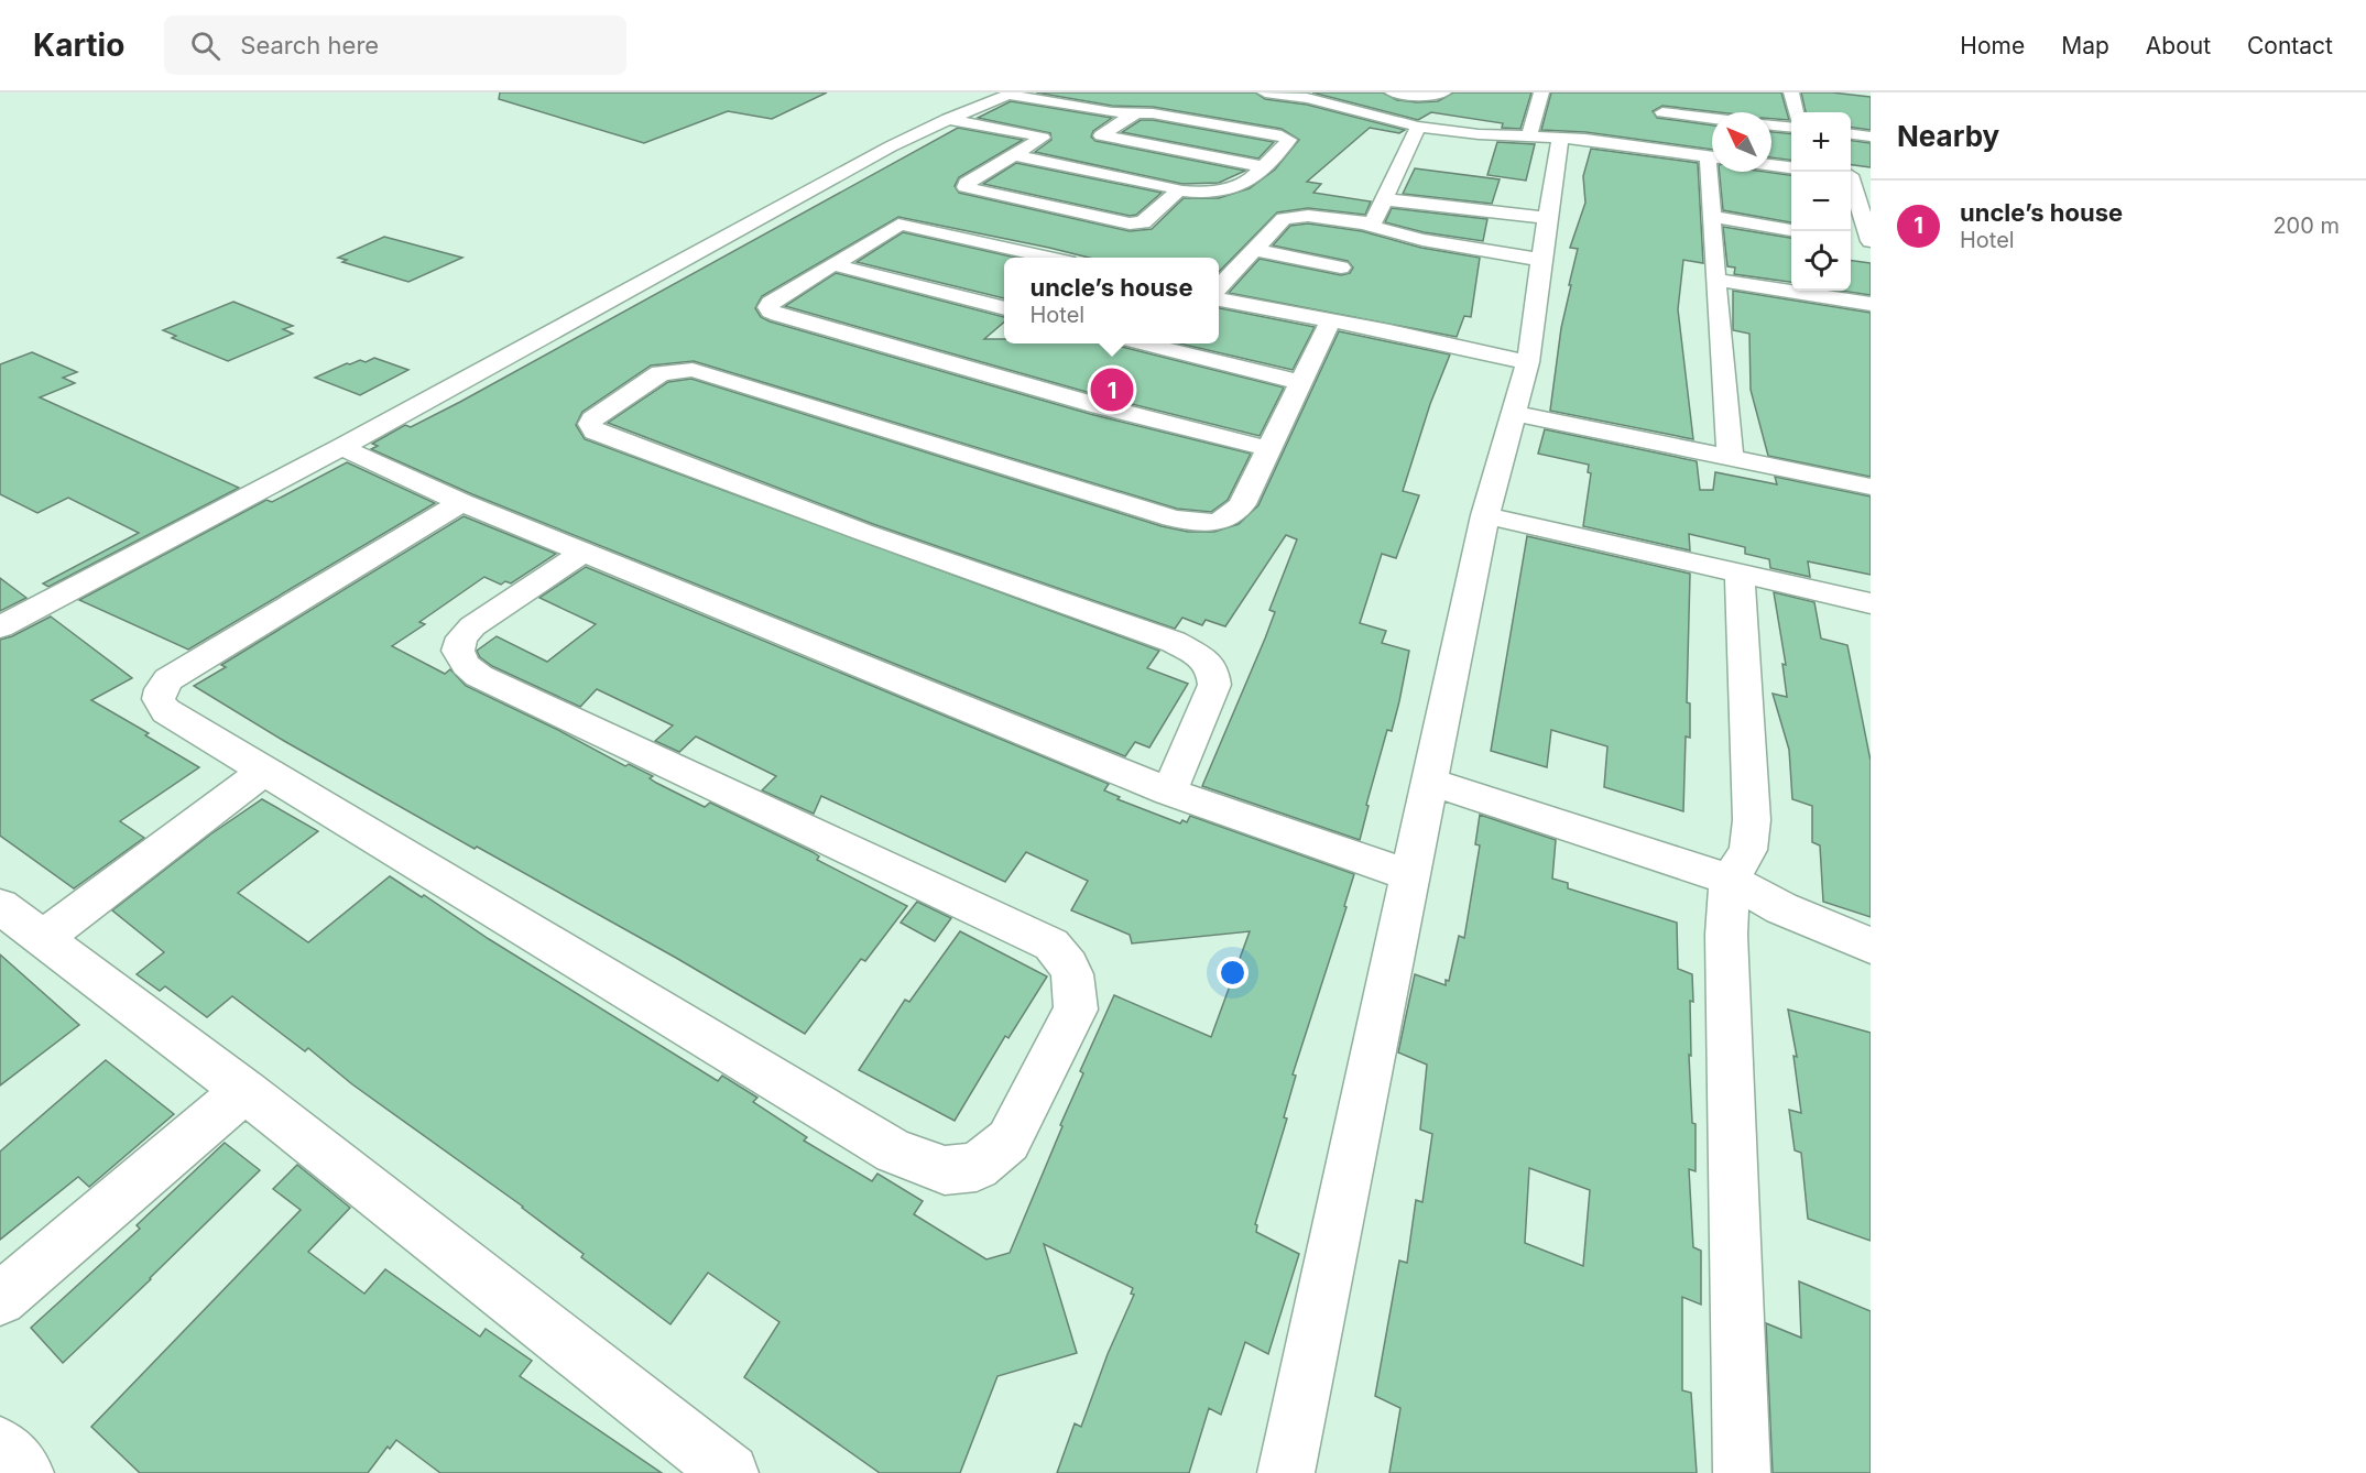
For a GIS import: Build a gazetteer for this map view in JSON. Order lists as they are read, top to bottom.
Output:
{
  "north": "top left",
  "page": {
    "header": "Kartio",
    "search": "Search here",
    "nav": [
      "Home",
      "Map",
      "About",
      "Contact"
    ],
    "heading": "Nearby",
    "map_buttons": ["+", "−"],
    "list": [
      {
        "mark": "1",
        "name": "uncle’s house",
        "note": "Hotel",
        "value": "200 m"
      }
    ],
    "popup": ["uncle’s house", "Hotel"],
    "pins": "1"
  }
}
